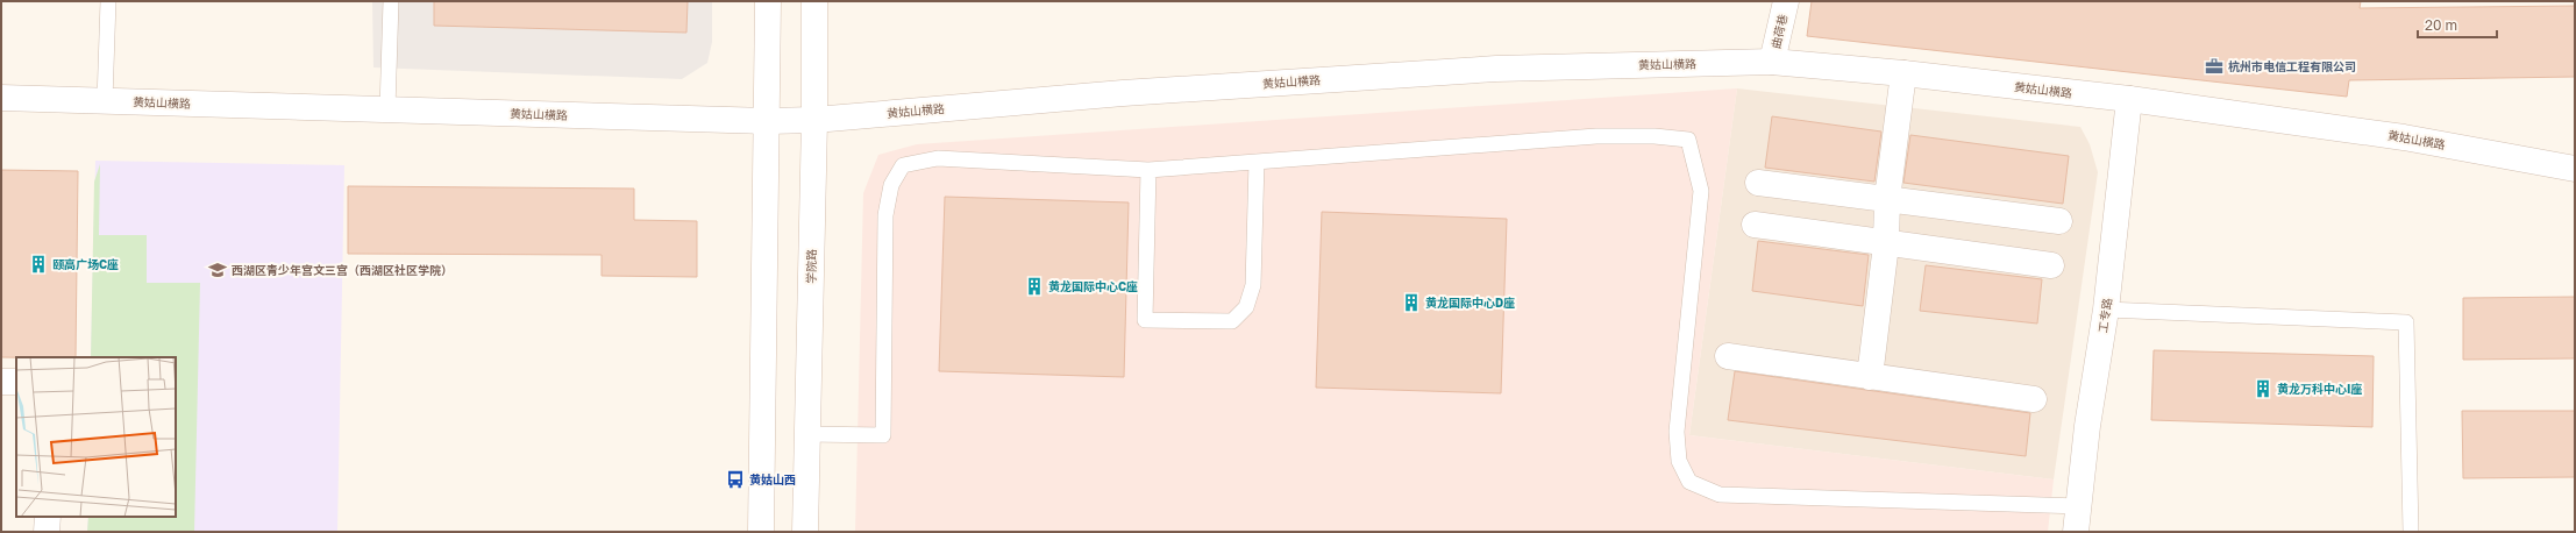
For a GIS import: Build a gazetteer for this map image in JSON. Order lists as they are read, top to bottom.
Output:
{
  "streets": {
    "street": [
      "曲荷巷",
      "黄姑山横路",
      "学院路",
      "工专路"
    ]
  },
  "crossings": [
    ["曲荷巷", "黄姑山横路"],
    ["黄姑山横路", "学院路"],
    ["黄姑山横路", "工专路"]
  ],
  "places": {
    "office": ["杭州市电信工程有限公司"],
    "building": [
      "颐高广场C座",
      "黄龙国际中心C座",
      "黄龙国际中心D座",
      "黄龙万科中心I座"
    ],
    "school or university": ["西湖区青少年宫文三宫（西湖区社区学院）"],
    "bus stop": ["黄姑山西"]
  },
  "scale_bar": "20 m"
}
